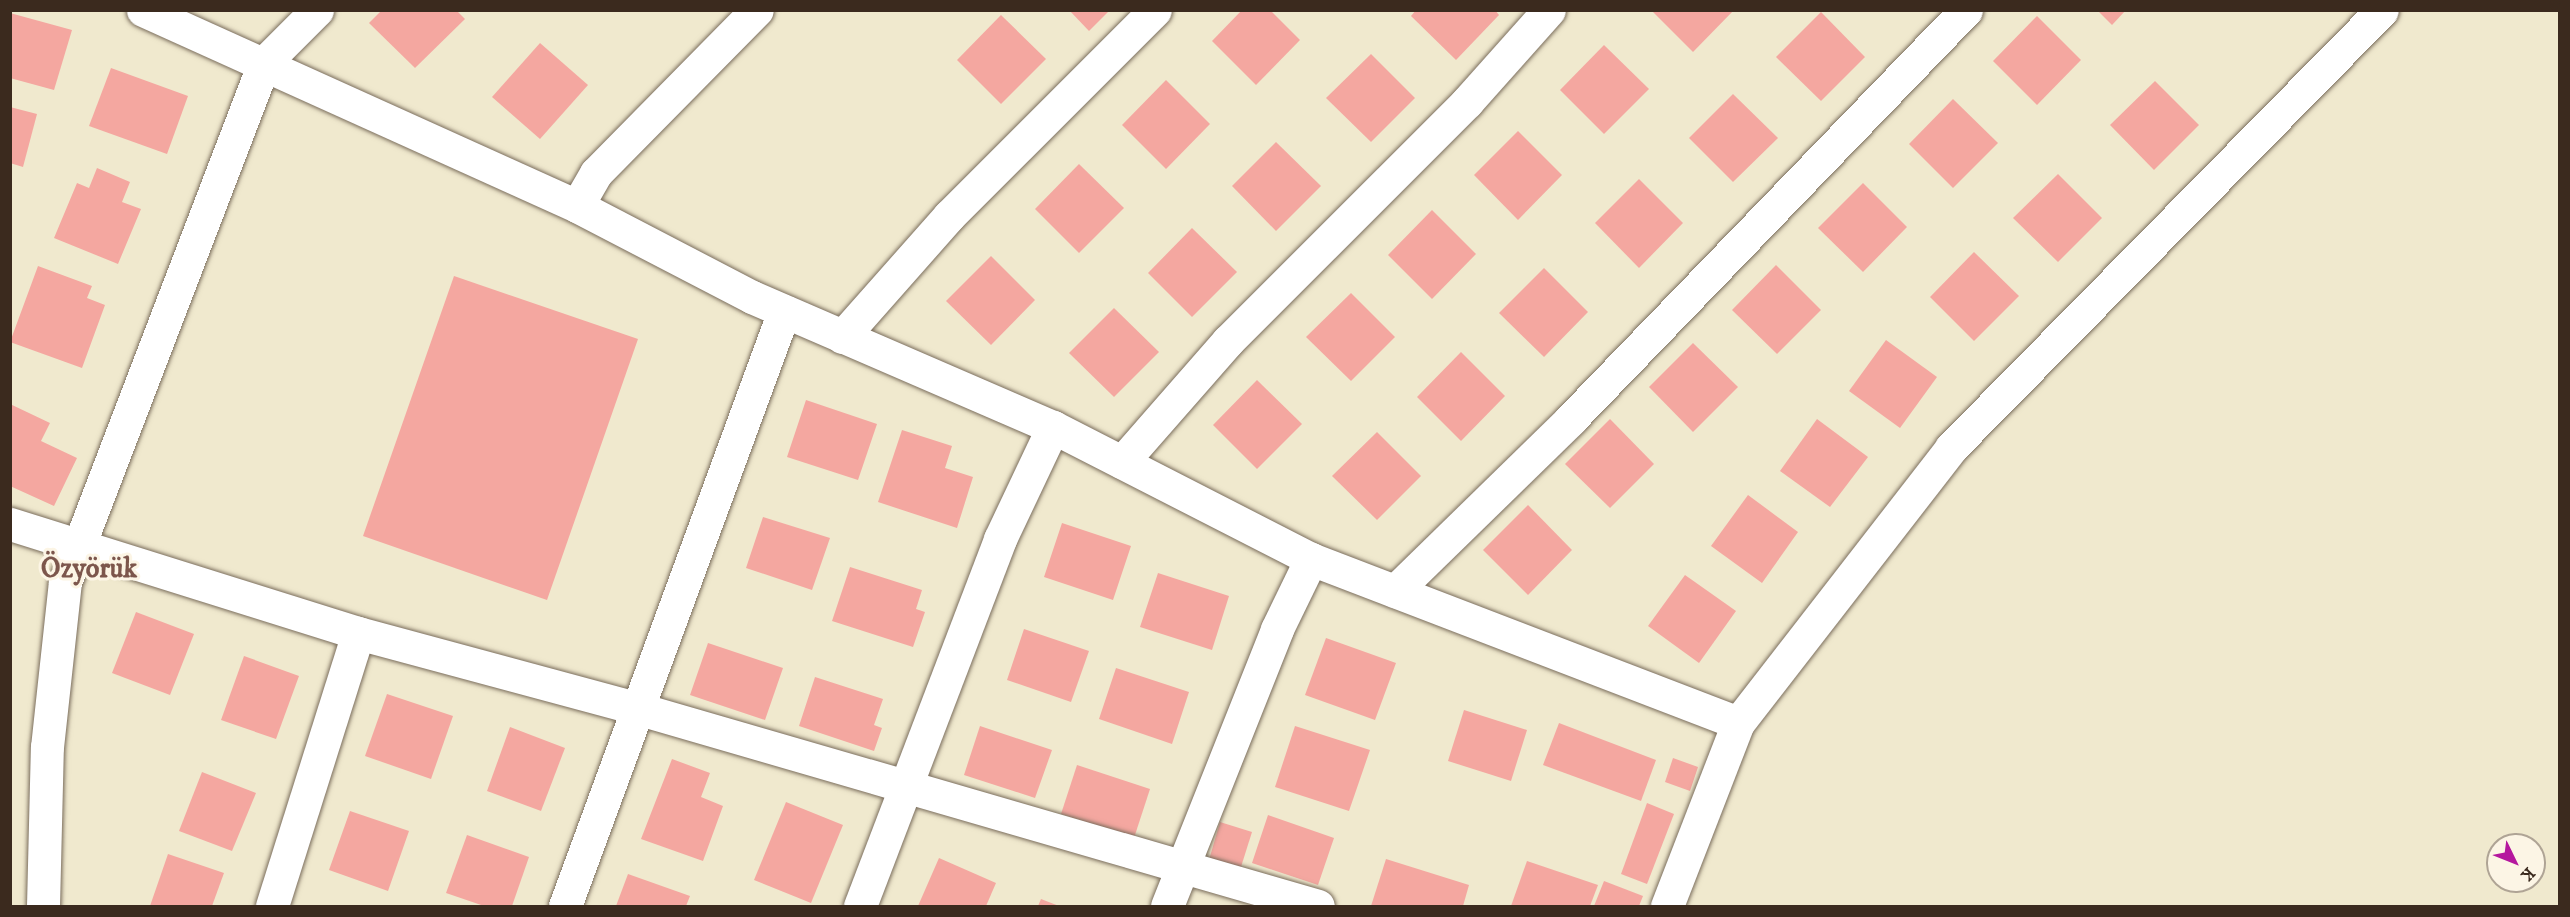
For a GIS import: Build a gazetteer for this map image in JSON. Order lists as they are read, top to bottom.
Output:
{
  "districts": ["Özyörük"],
  "north": "bottom right"
}
